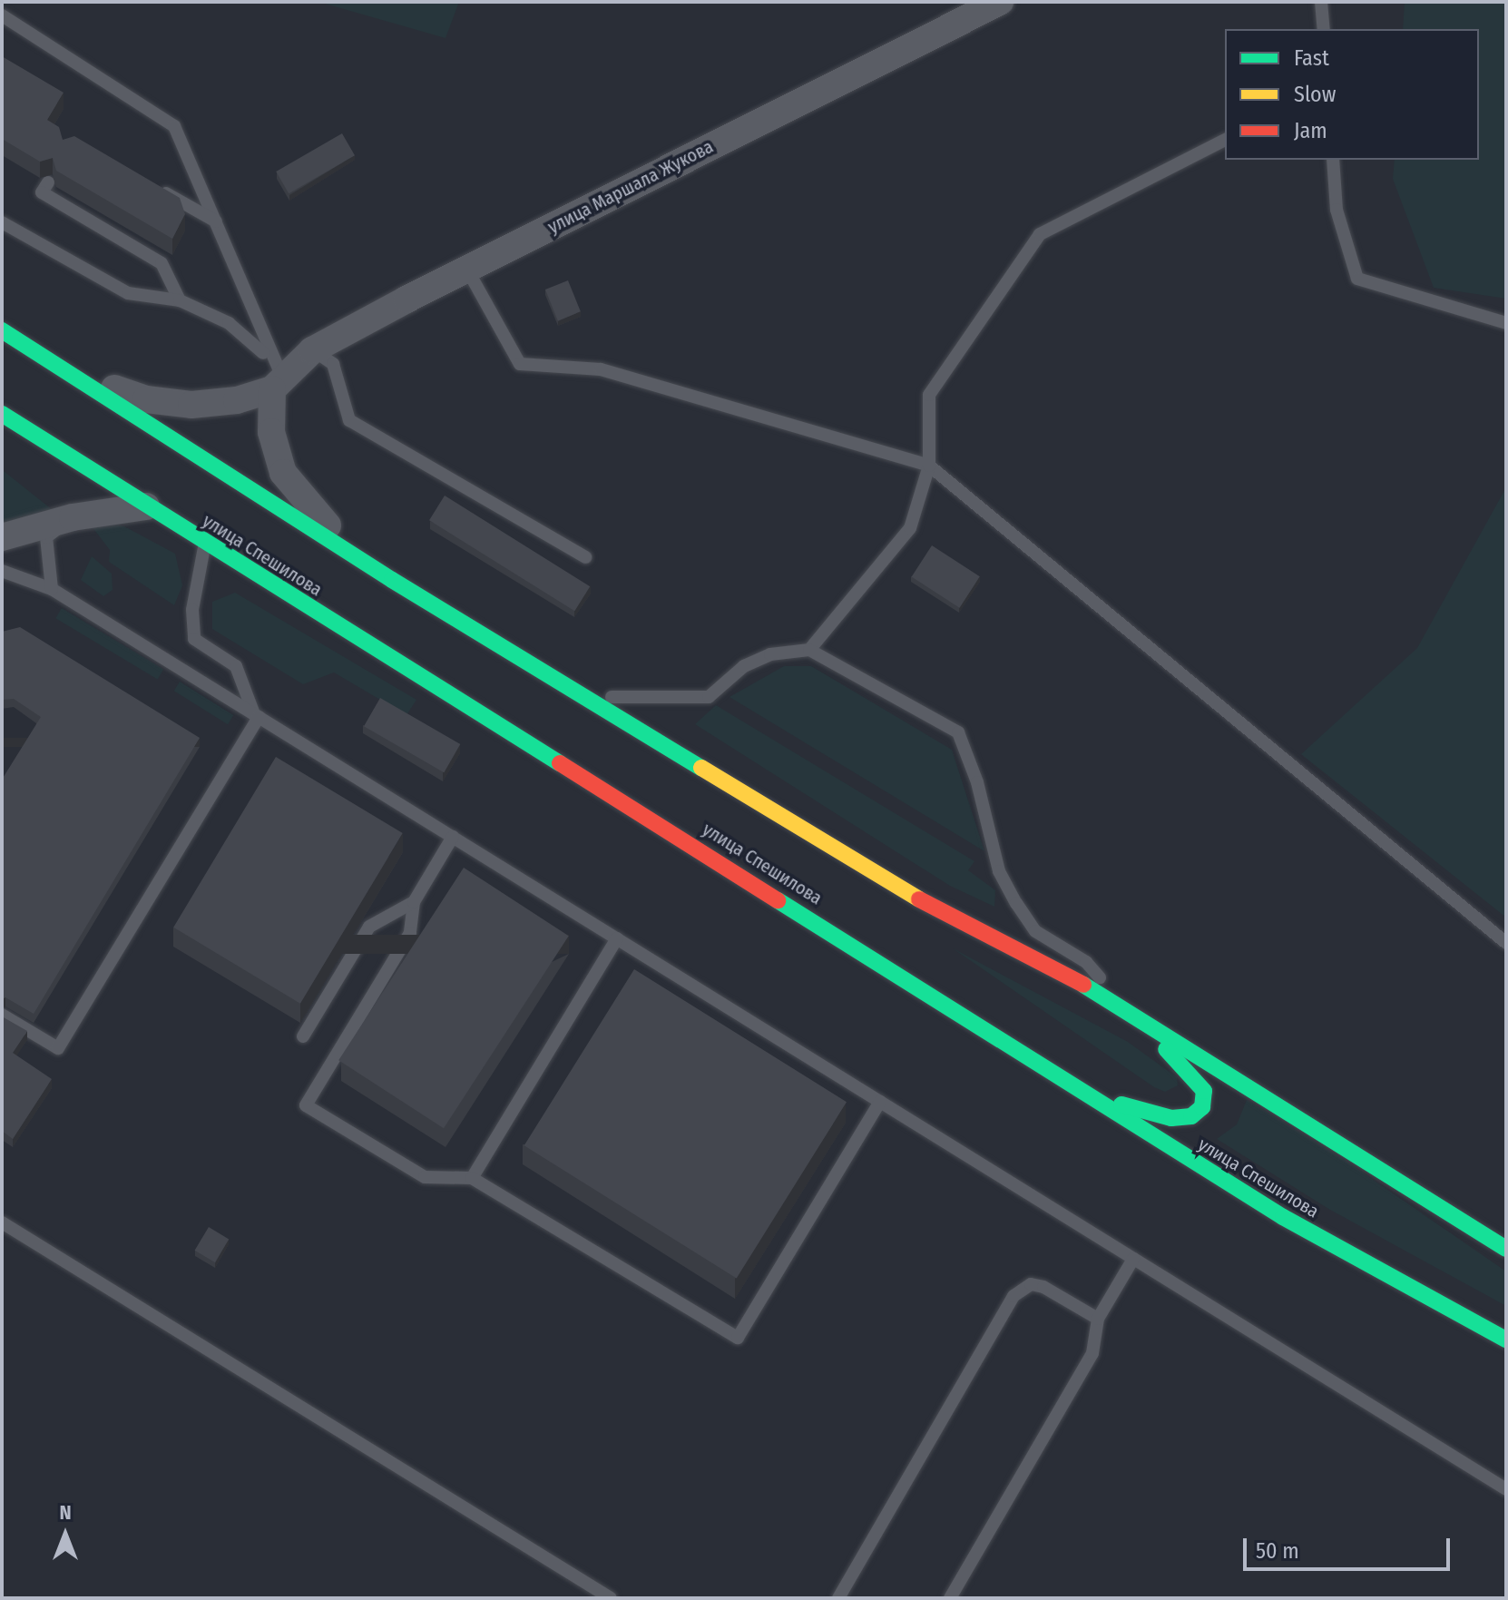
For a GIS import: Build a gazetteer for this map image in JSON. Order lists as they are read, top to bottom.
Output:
{
  "streets": {
    "main road": ["улица Спешилова"],
    "street": ["улица Маршала Жукова"]
  },
  "legend": ["Fast", "Slow", "Jam"],
  "scale_bar": "50 m",
  "north": "top"
}
